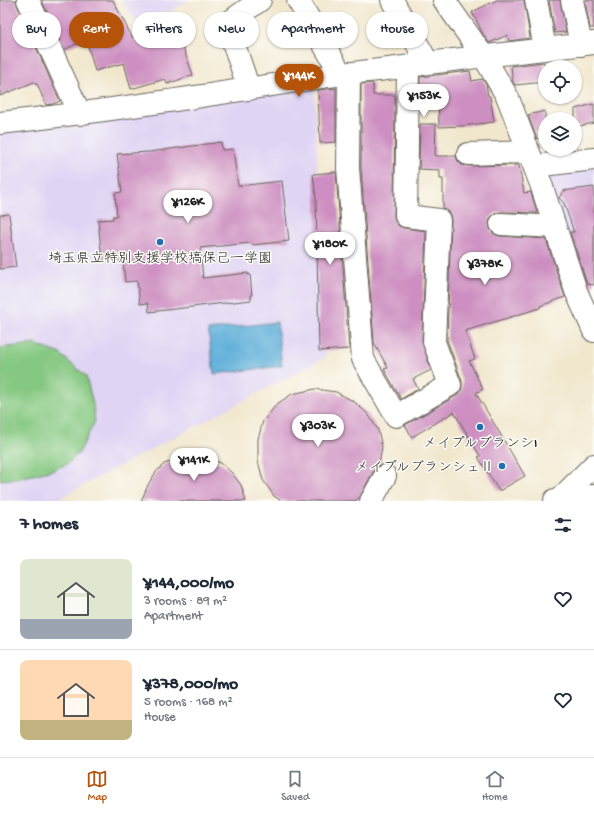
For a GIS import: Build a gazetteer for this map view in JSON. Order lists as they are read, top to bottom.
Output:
{
  "places": ["埼玉県立特別支援学校塙保己一学園", "メイプルブランシI", "メイプルブランシェⅡ"],
  "page": {
    "chip": [
      "Buy",
      "Rent",
      "Filters",
      "New",
      "Apartment",
      "House"
    ],
    "price": [
      "¥144K",
      "¥153K",
      "¥126K",
      "¥180K",
      "¥378K",
      "¥303K",
      "¥141K"
    ],
    "heading": "7 homes",
    "list": [
      {
        "name": "¥144,000/mo",
        "note": "3 rooms · 89 m² · Apartment"
      },
      {
        "name": "¥378,000/mo",
        "note": "5 rooms · 168 m² · House"
      }
    ],
    "tabs": ["Map", "Saved", "Home"]
  }
}
